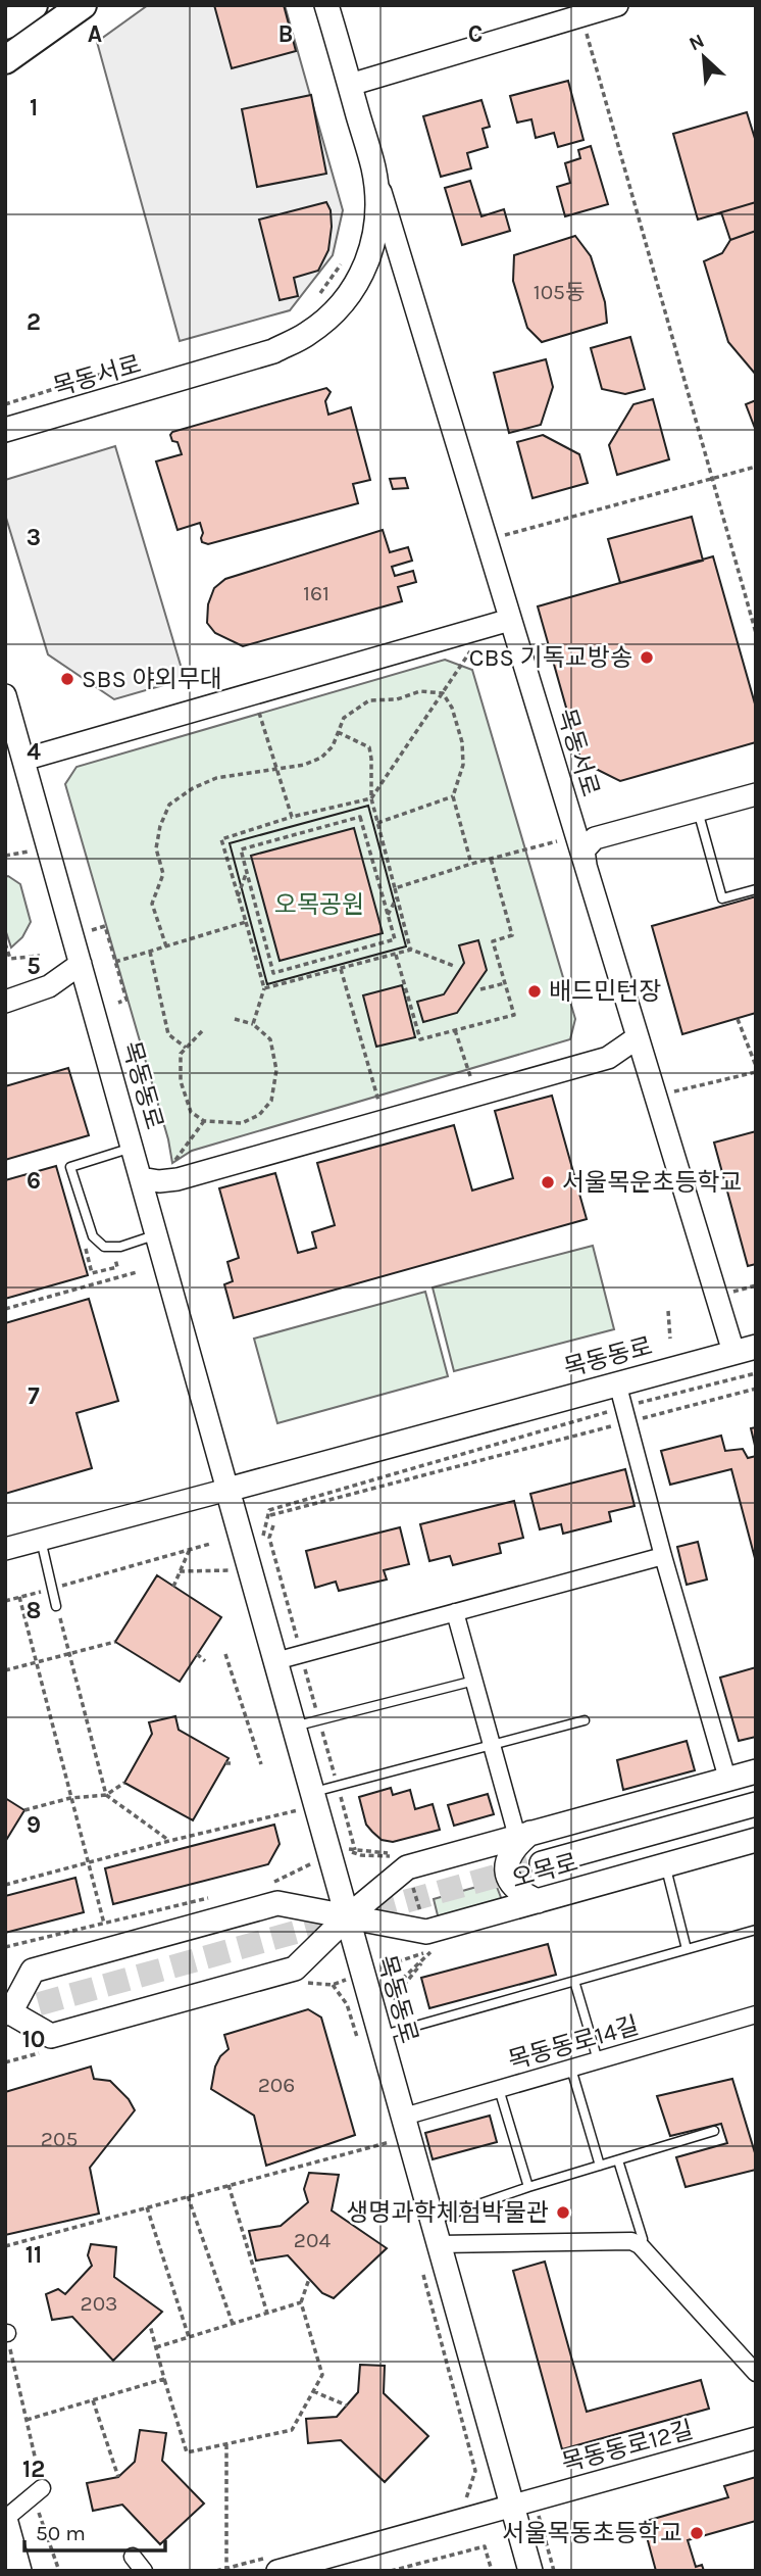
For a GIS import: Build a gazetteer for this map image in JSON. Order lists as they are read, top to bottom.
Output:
{
  "streets": {
    "main road": ["목동서로", "목동동로", "오목로"],
    "street": ["목동동로14길", "목동동로12길"]
  },
  "crossings": [
    ["목동서로", "목동동로"],
    ["목동동로", "오목로"],
    ["목동동로", "목동동로14길"],
    ["목동동로", "목동동로12길"]
  ],
  "parks": ["오목공원"],
  "places": [
    "CBS 기독교방송",
    "SBS 야외무대",
    "배드민턴장",
    "서울목운초등학교",
    "생명과학체험박물관",
    "서울목동초등학교"
  ],
  "house_numbers": [
    "105동",
    "161",
    "206",
    "205",
    "204",
    "203"
  ],
  "scale_bar": "50 m",
  "north": "top left",
  "grid": {
    "columns": ["A", "B", "C"],
    "rows": [
      "1",
      "2",
      "3",
      "4",
      "5",
      "6",
      "7",
      "8",
      "9",
      "10",
      "11",
      "12"
    ]
  }
}
